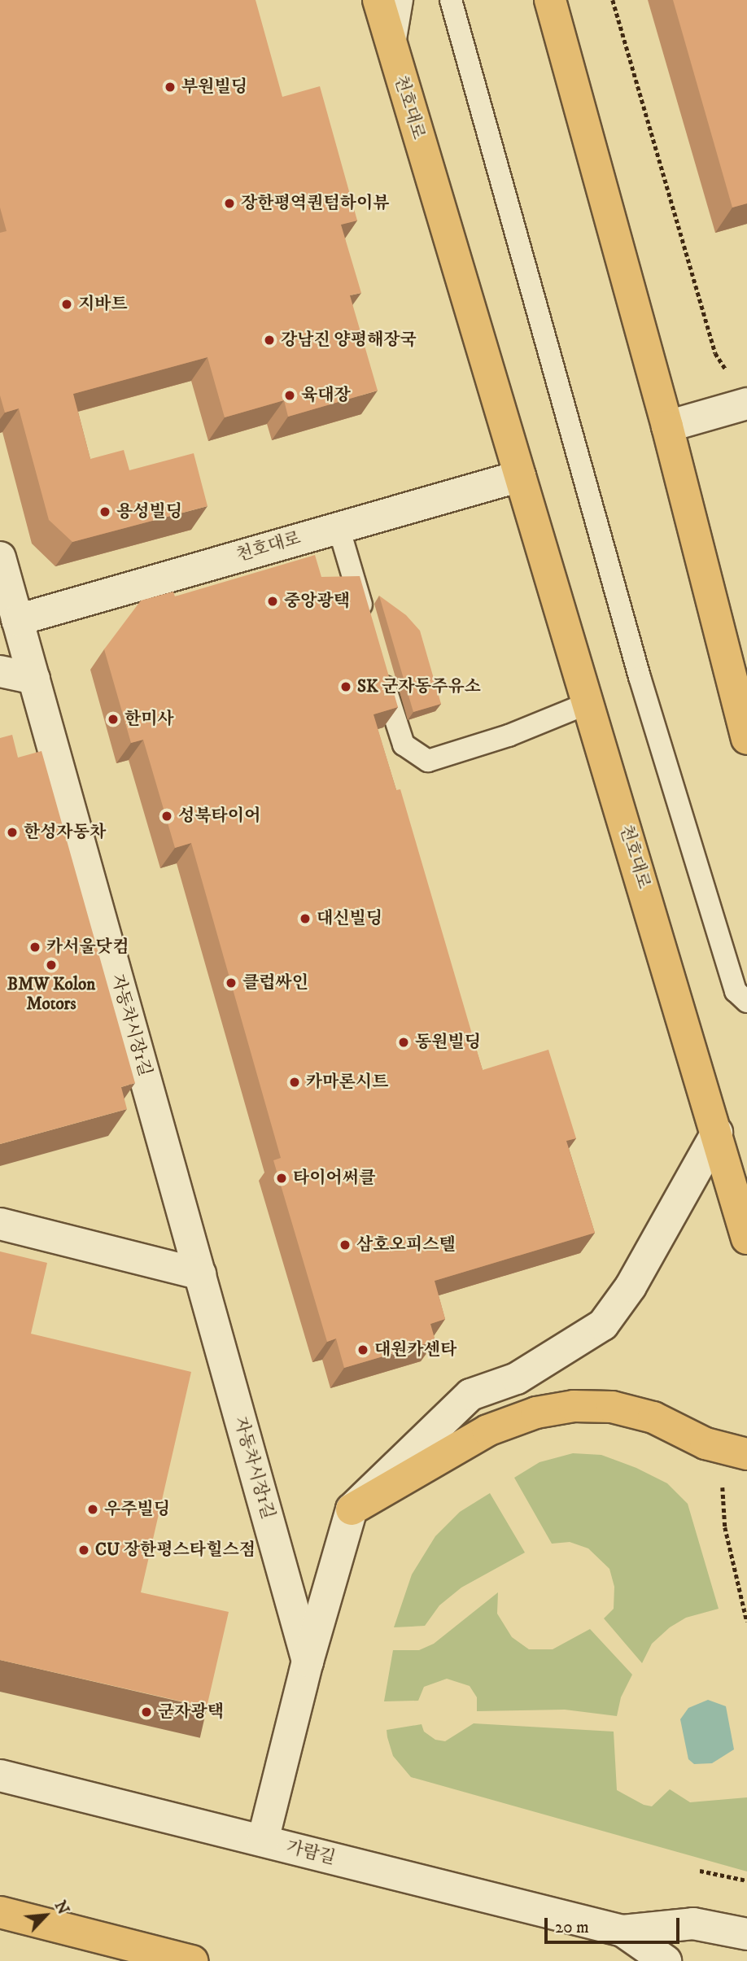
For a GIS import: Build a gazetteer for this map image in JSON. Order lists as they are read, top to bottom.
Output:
{
  "streets": {
    "main road": ["천호대로"],
    "street": ["자동차시장1길", "가람길"]
  },
  "crossings": [
    ["천호대로", "자동차시장1길"]
  ],
  "places": [
    "부원빌딩",
    "장한평역퀀텀하이뷰",
    "지바트",
    "강남진 양평해장국",
    "육대장",
    "용성빌딩",
    "중앙광택",
    "SK 군자동주유소",
    "한미사",
    "성북타이어",
    "한성자동차",
    "대신빌딩",
    "카서울닷컴",
    "BMW Kolon Motors",
    "클럽싸인",
    "동원빌딩",
    "카마론시트",
    "타이어써클",
    "삼호오피스텔",
    "대원카센타",
    "우주빌딩",
    "CU 장한평스타힐스점",
    "군자광택"
  ],
  "scale_bar": "20 m",
  "north": "top right"
}
